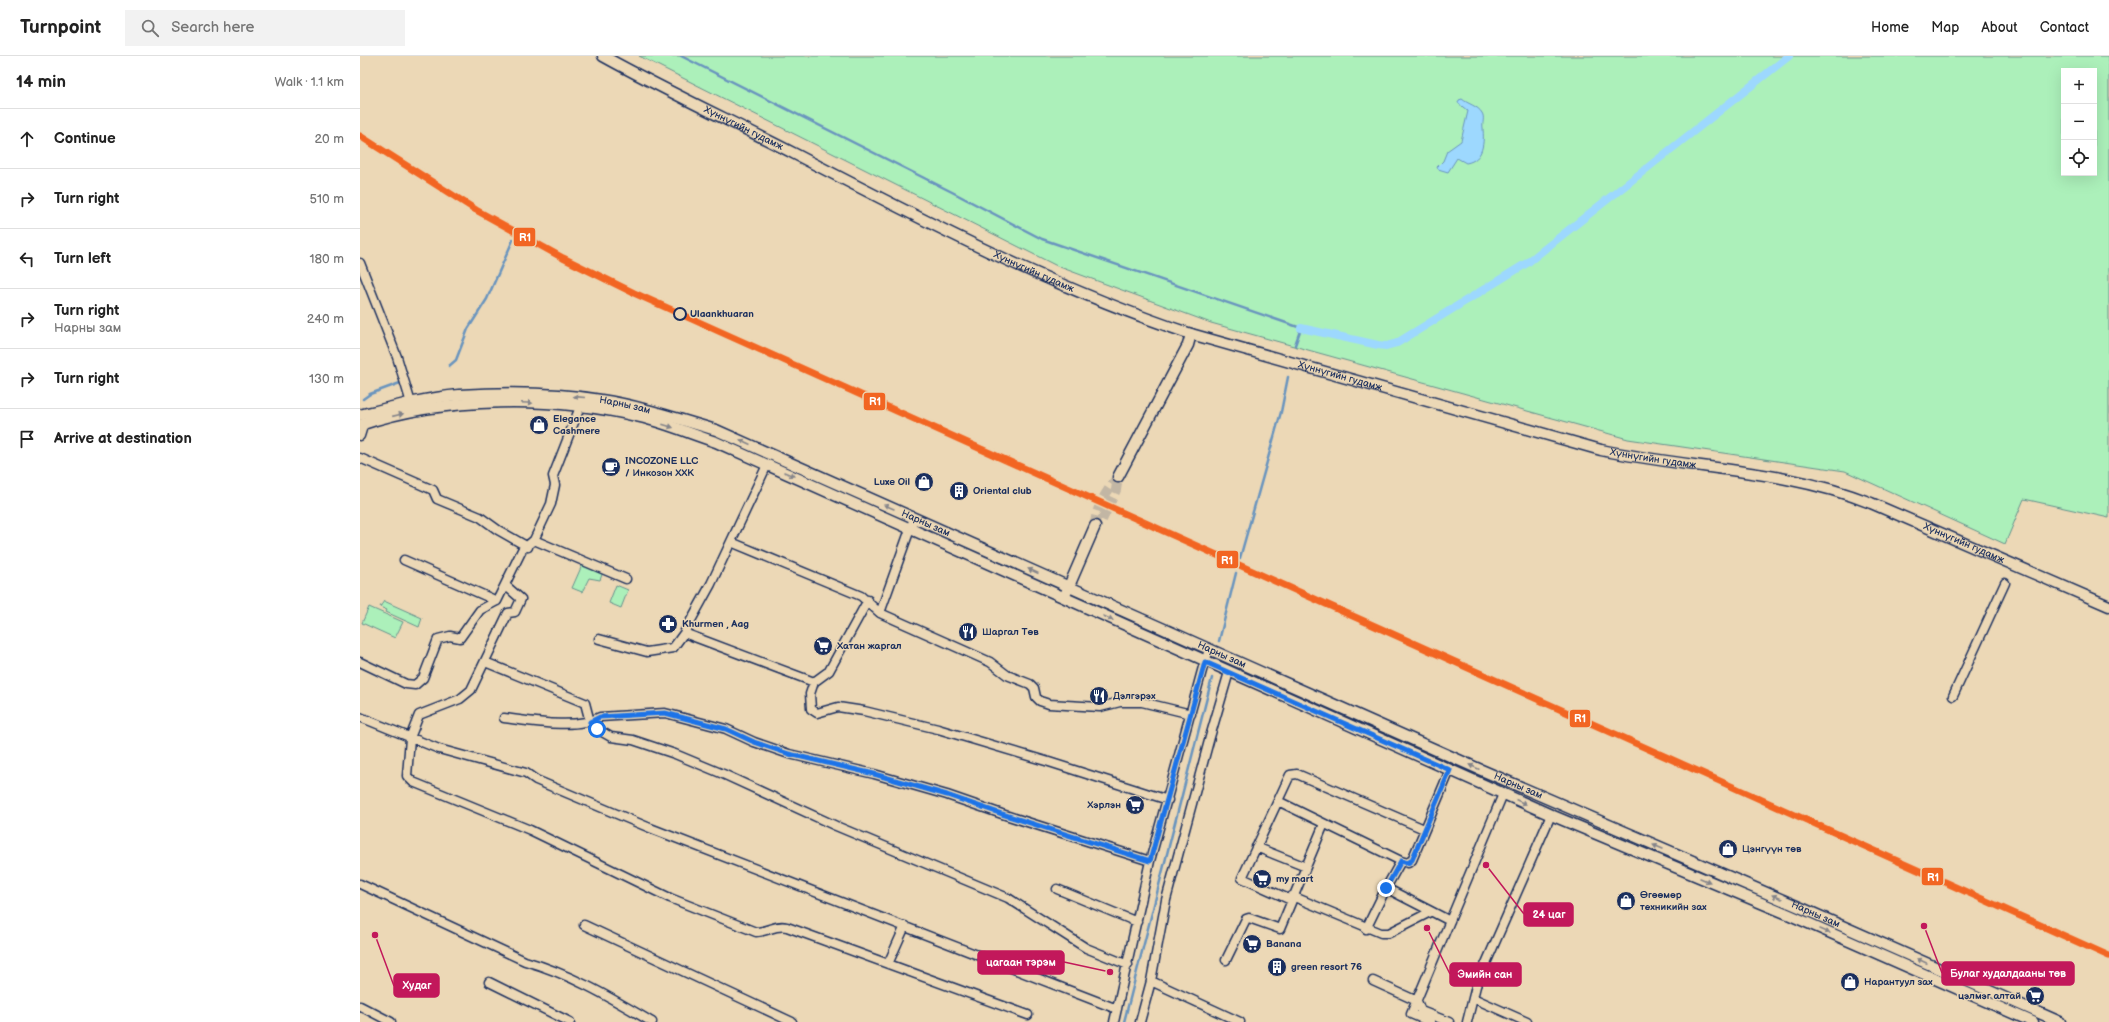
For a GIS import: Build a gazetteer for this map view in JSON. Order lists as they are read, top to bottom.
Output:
{
  "streets": {
    "main road": ["Хүннүгийн гудамж", "Нарны зам"]
  },
  "places": {
    "other": [
      "Ulaankhuaran",
      "24 цаг",
      "Булаг худалдааны төв",
      "Эмийн сан",
      "Худаг",
      "цагаан тэрэм"
    ],
    "shop": [
      "Elegance Cashmere",
      "Luxe Oil",
      "Цэнгүүн төв",
      "Өгөөмөр техникийн зах",
      "Нарантуул зах"
    ],
    "cafe": ["INCOZONE LLC / Инкозон ХХК"],
    "building": ["Oriental club", "green resort 76"],
    "pharmacy": ["Khurmen , Aag"],
    "restaurant": ["Шаргал Төв", "Дэлгэрэх"],
    "supermarket": [
      "Хатан жаргал",
      "Хэрлэн",
      "my mart",
      "Banana",
      "цэлмэг алтай"
    ]
  },
  "lines": ["transit line R1"],
  "page": {
    "header": "Turnpoint",
    "search": "Search here",
    "nav": [
      "Home",
      "Map",
      "About",
      "Contact"
    ],
    "heading": ["14 min", "Walk · 1.1 km"],
    "map_buttons": ["+", "−"],
    "list": [
      ["Continue", "20 m"],
      ["Turn right", "510 m"],
      ["Turn left", "180 m"],
      ["Turn right", "Нарны зам", "240 m"],
      ["Turn right", "130 m"],
      "Arrive at destination"
    ]
  }
}
